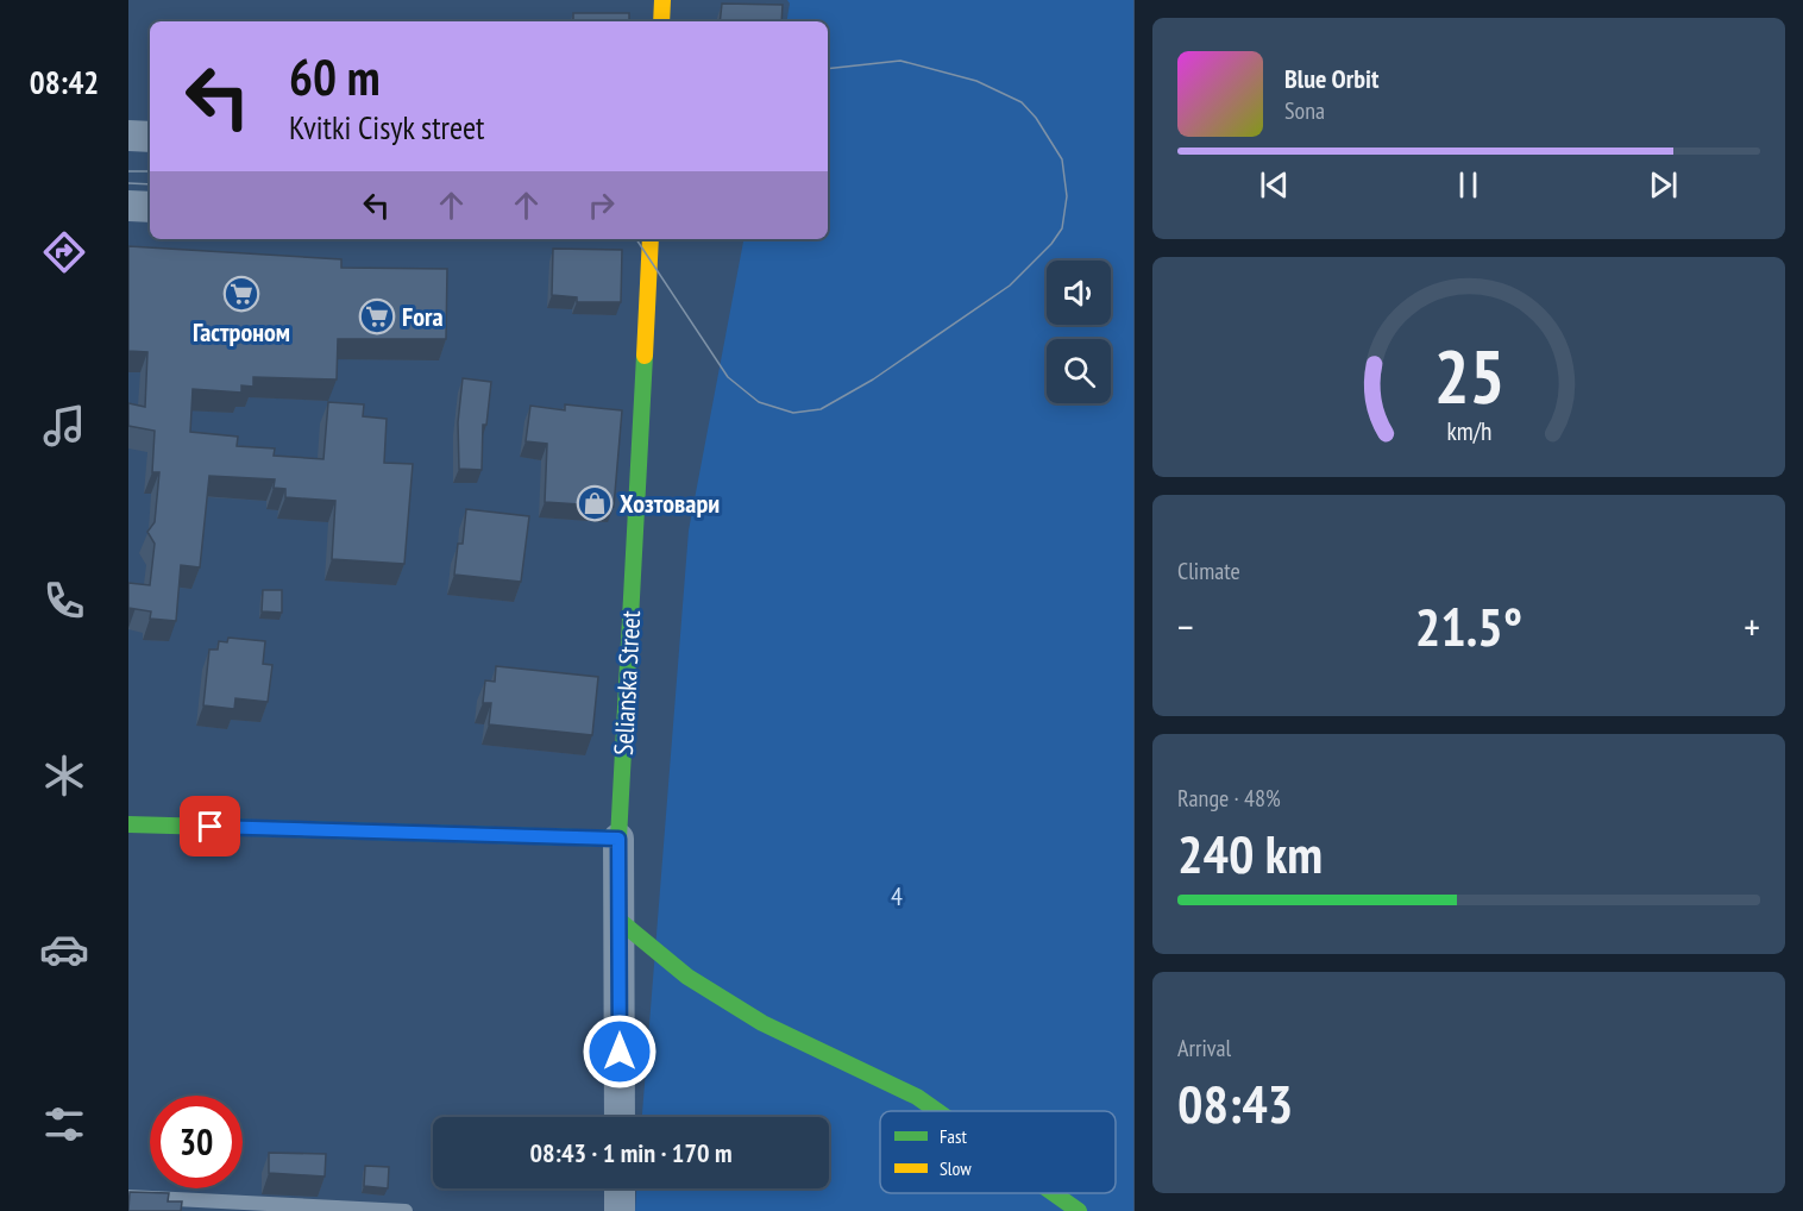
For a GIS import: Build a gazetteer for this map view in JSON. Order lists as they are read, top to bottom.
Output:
{
  "streets": {
    "street": ["Selianska Street"]
  },
  "parks": ["4"],
  "places": {
    "supermarket": ["Гастроном", "Fora"],
    "shop": ["Хозтовари"]
  },
  "legend": ["Fast", "Slow"],
  "page": {
    "tabs": "08:42",
    "turn": ["60 m", "Kvitki Cisyk street"],
    "song": ["Blue Orbit", "Sona"],
    "tile": [
      "Climate",
      ["Range · 48%", "240 km"],
      ["Arrival", "08:43"]
    ],
    "heat": ["−", "21.5°", "+"],
    "limit": "30",
    "trip": "08:43 · 1 min · 170 m",
    "gauge": ["25", "km/h"]
  }
}
